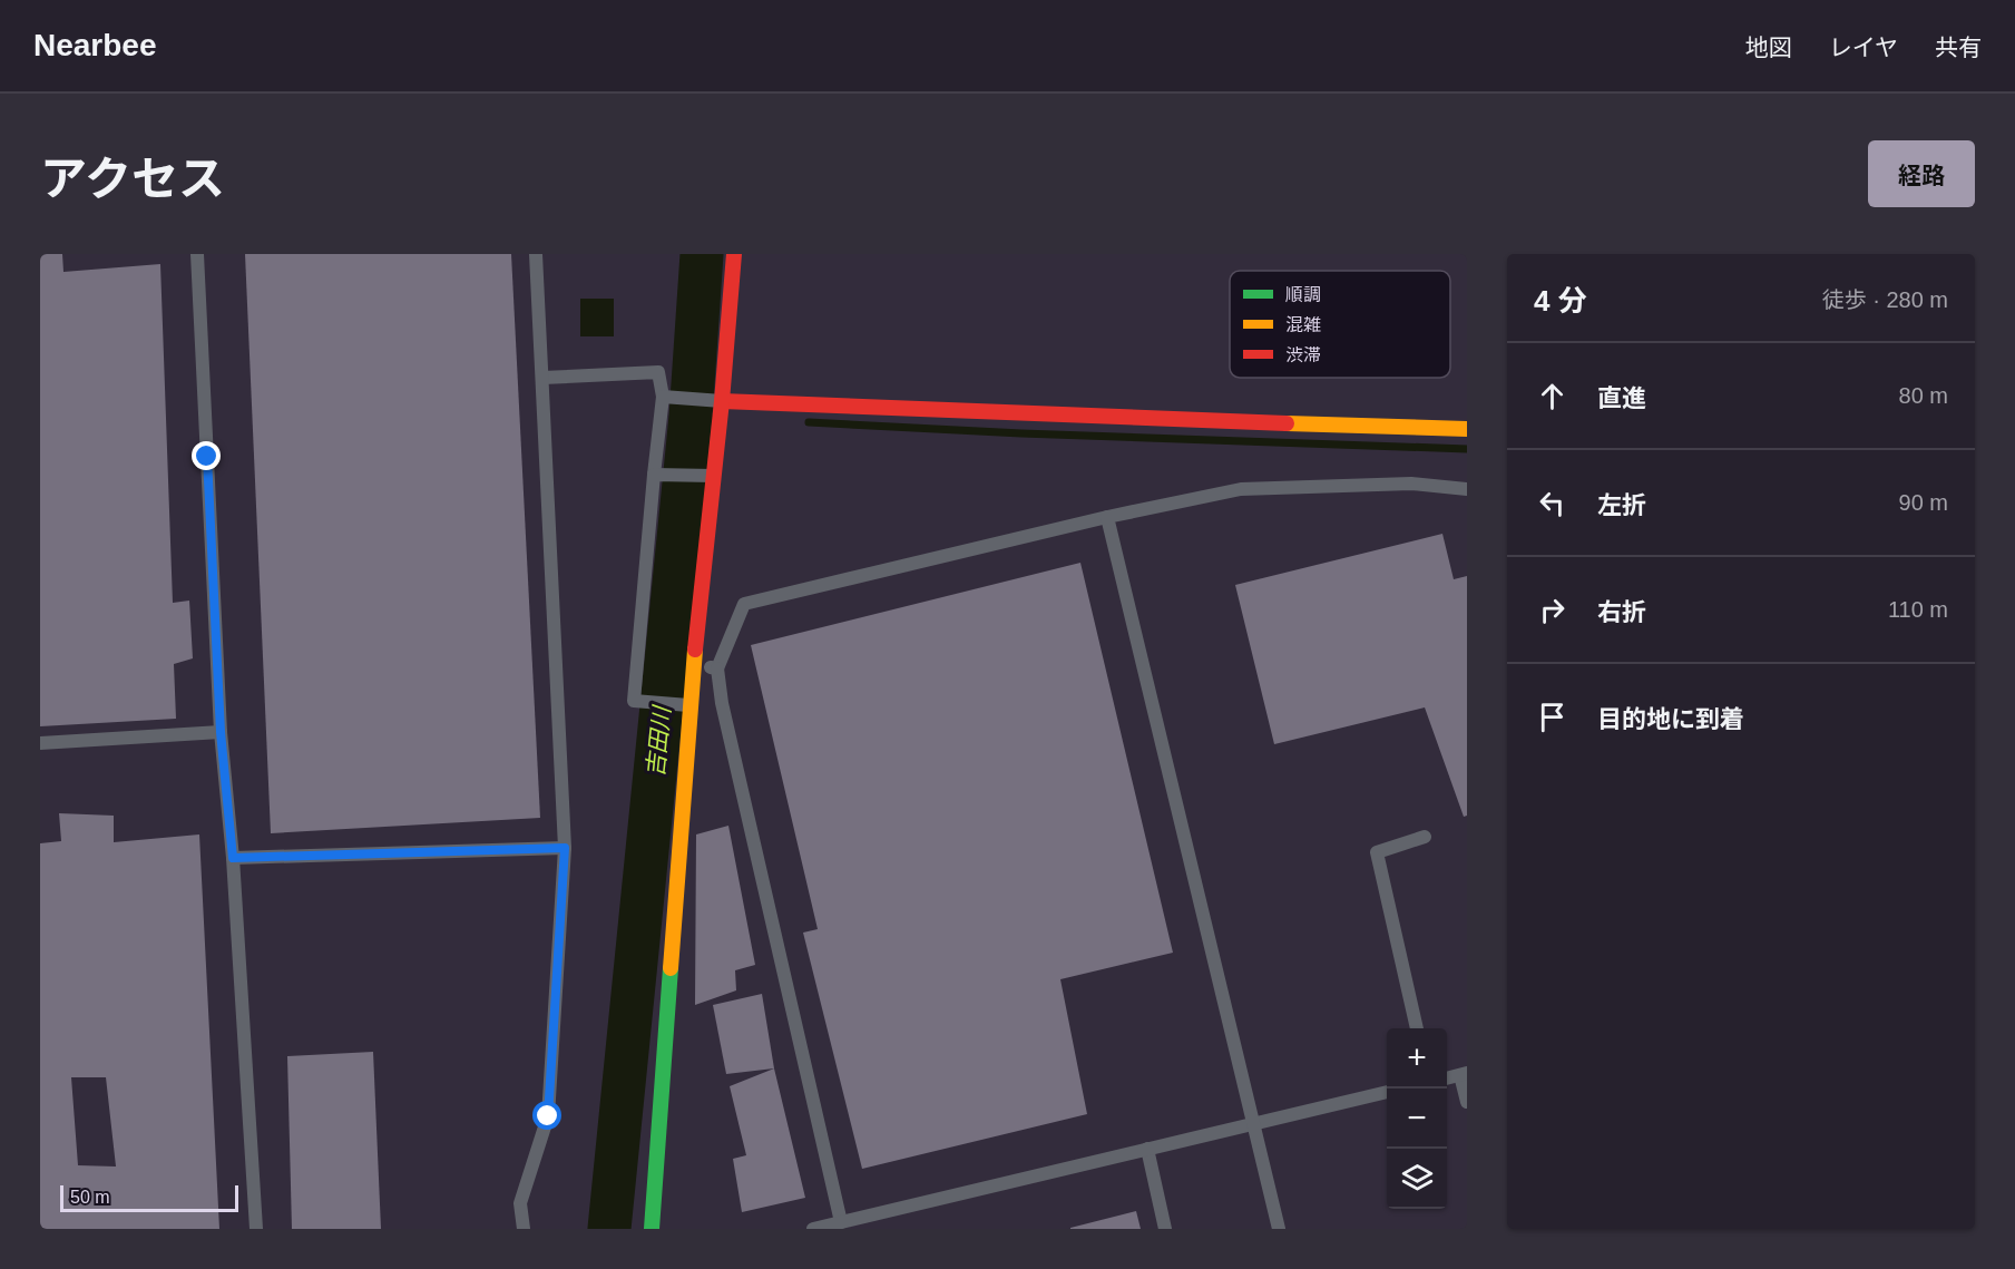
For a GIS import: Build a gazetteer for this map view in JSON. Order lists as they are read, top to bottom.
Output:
{
  "water": ["吉田川"],
  "legend": ["順調", "混雑", "渋滞"],
  "scale_bar": "50 m",
  "page": {
    "header": "Nearbee",
    "nav": ["地図", "レイヤ", "共有"],
    "title": "アクセス",
    "buttons": "経路",
    "heading": ["4 分", "徒歩 · 280 m"],
    "list": [
      ["直進", "80 m"],
      ["左折", "90 m"],
      ["右折", "110 m"],
      "目的地に到着"
    ],
    "map_buttons": ["+", "−"],
    "scale": "50 m"
  }
}
